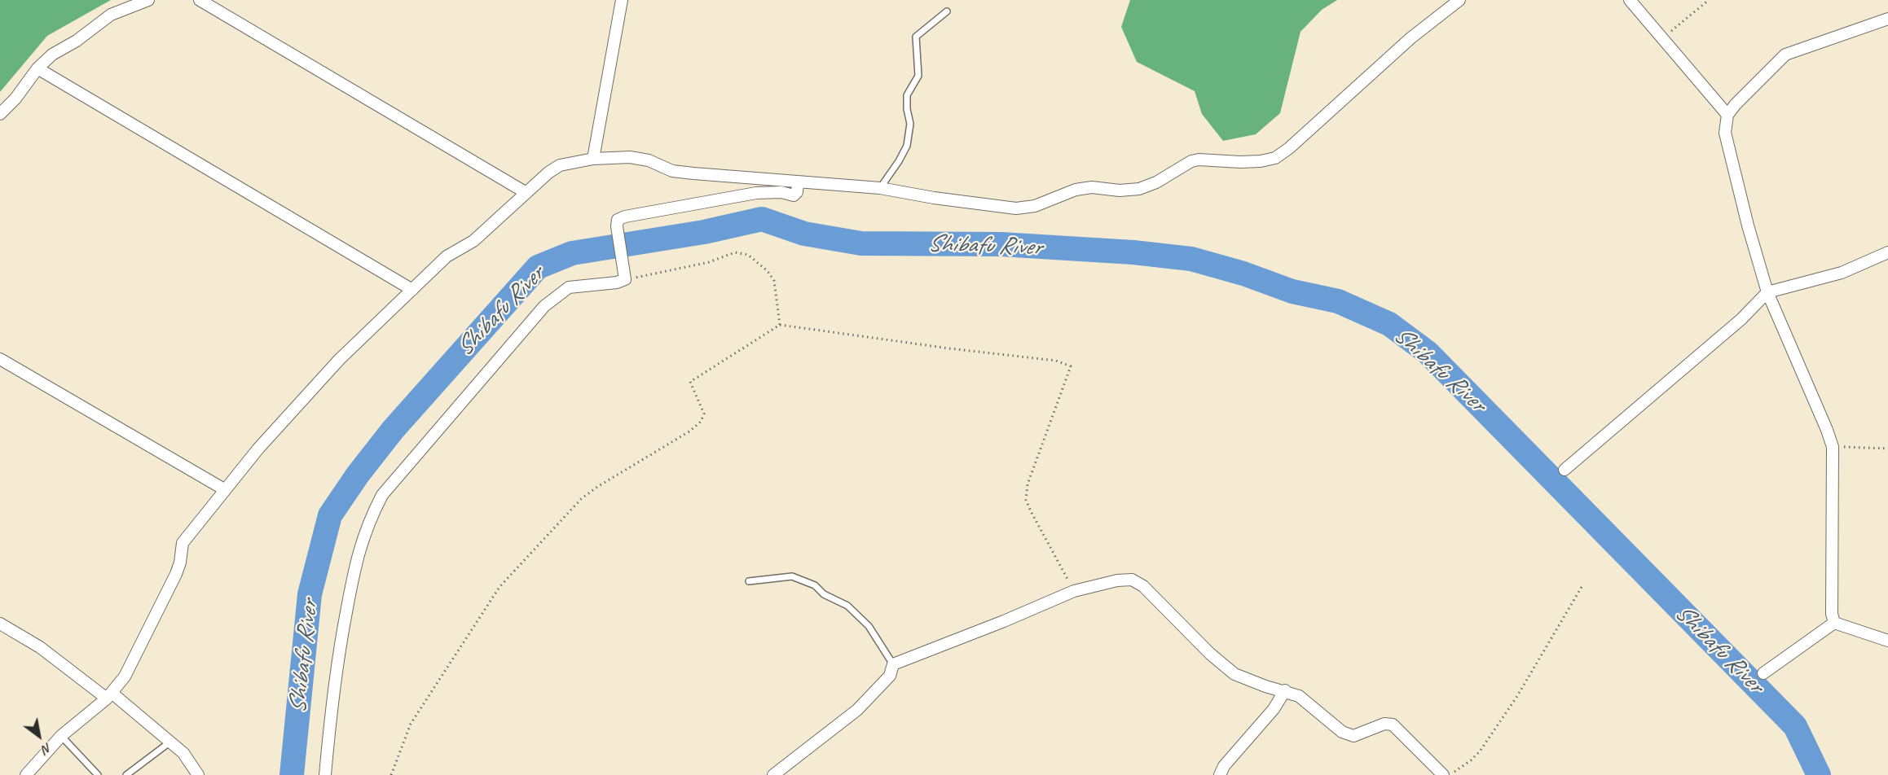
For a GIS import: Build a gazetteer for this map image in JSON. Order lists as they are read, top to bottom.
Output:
{
  "water": ["Shibafu River"],
  "north": "bottom right"
}
